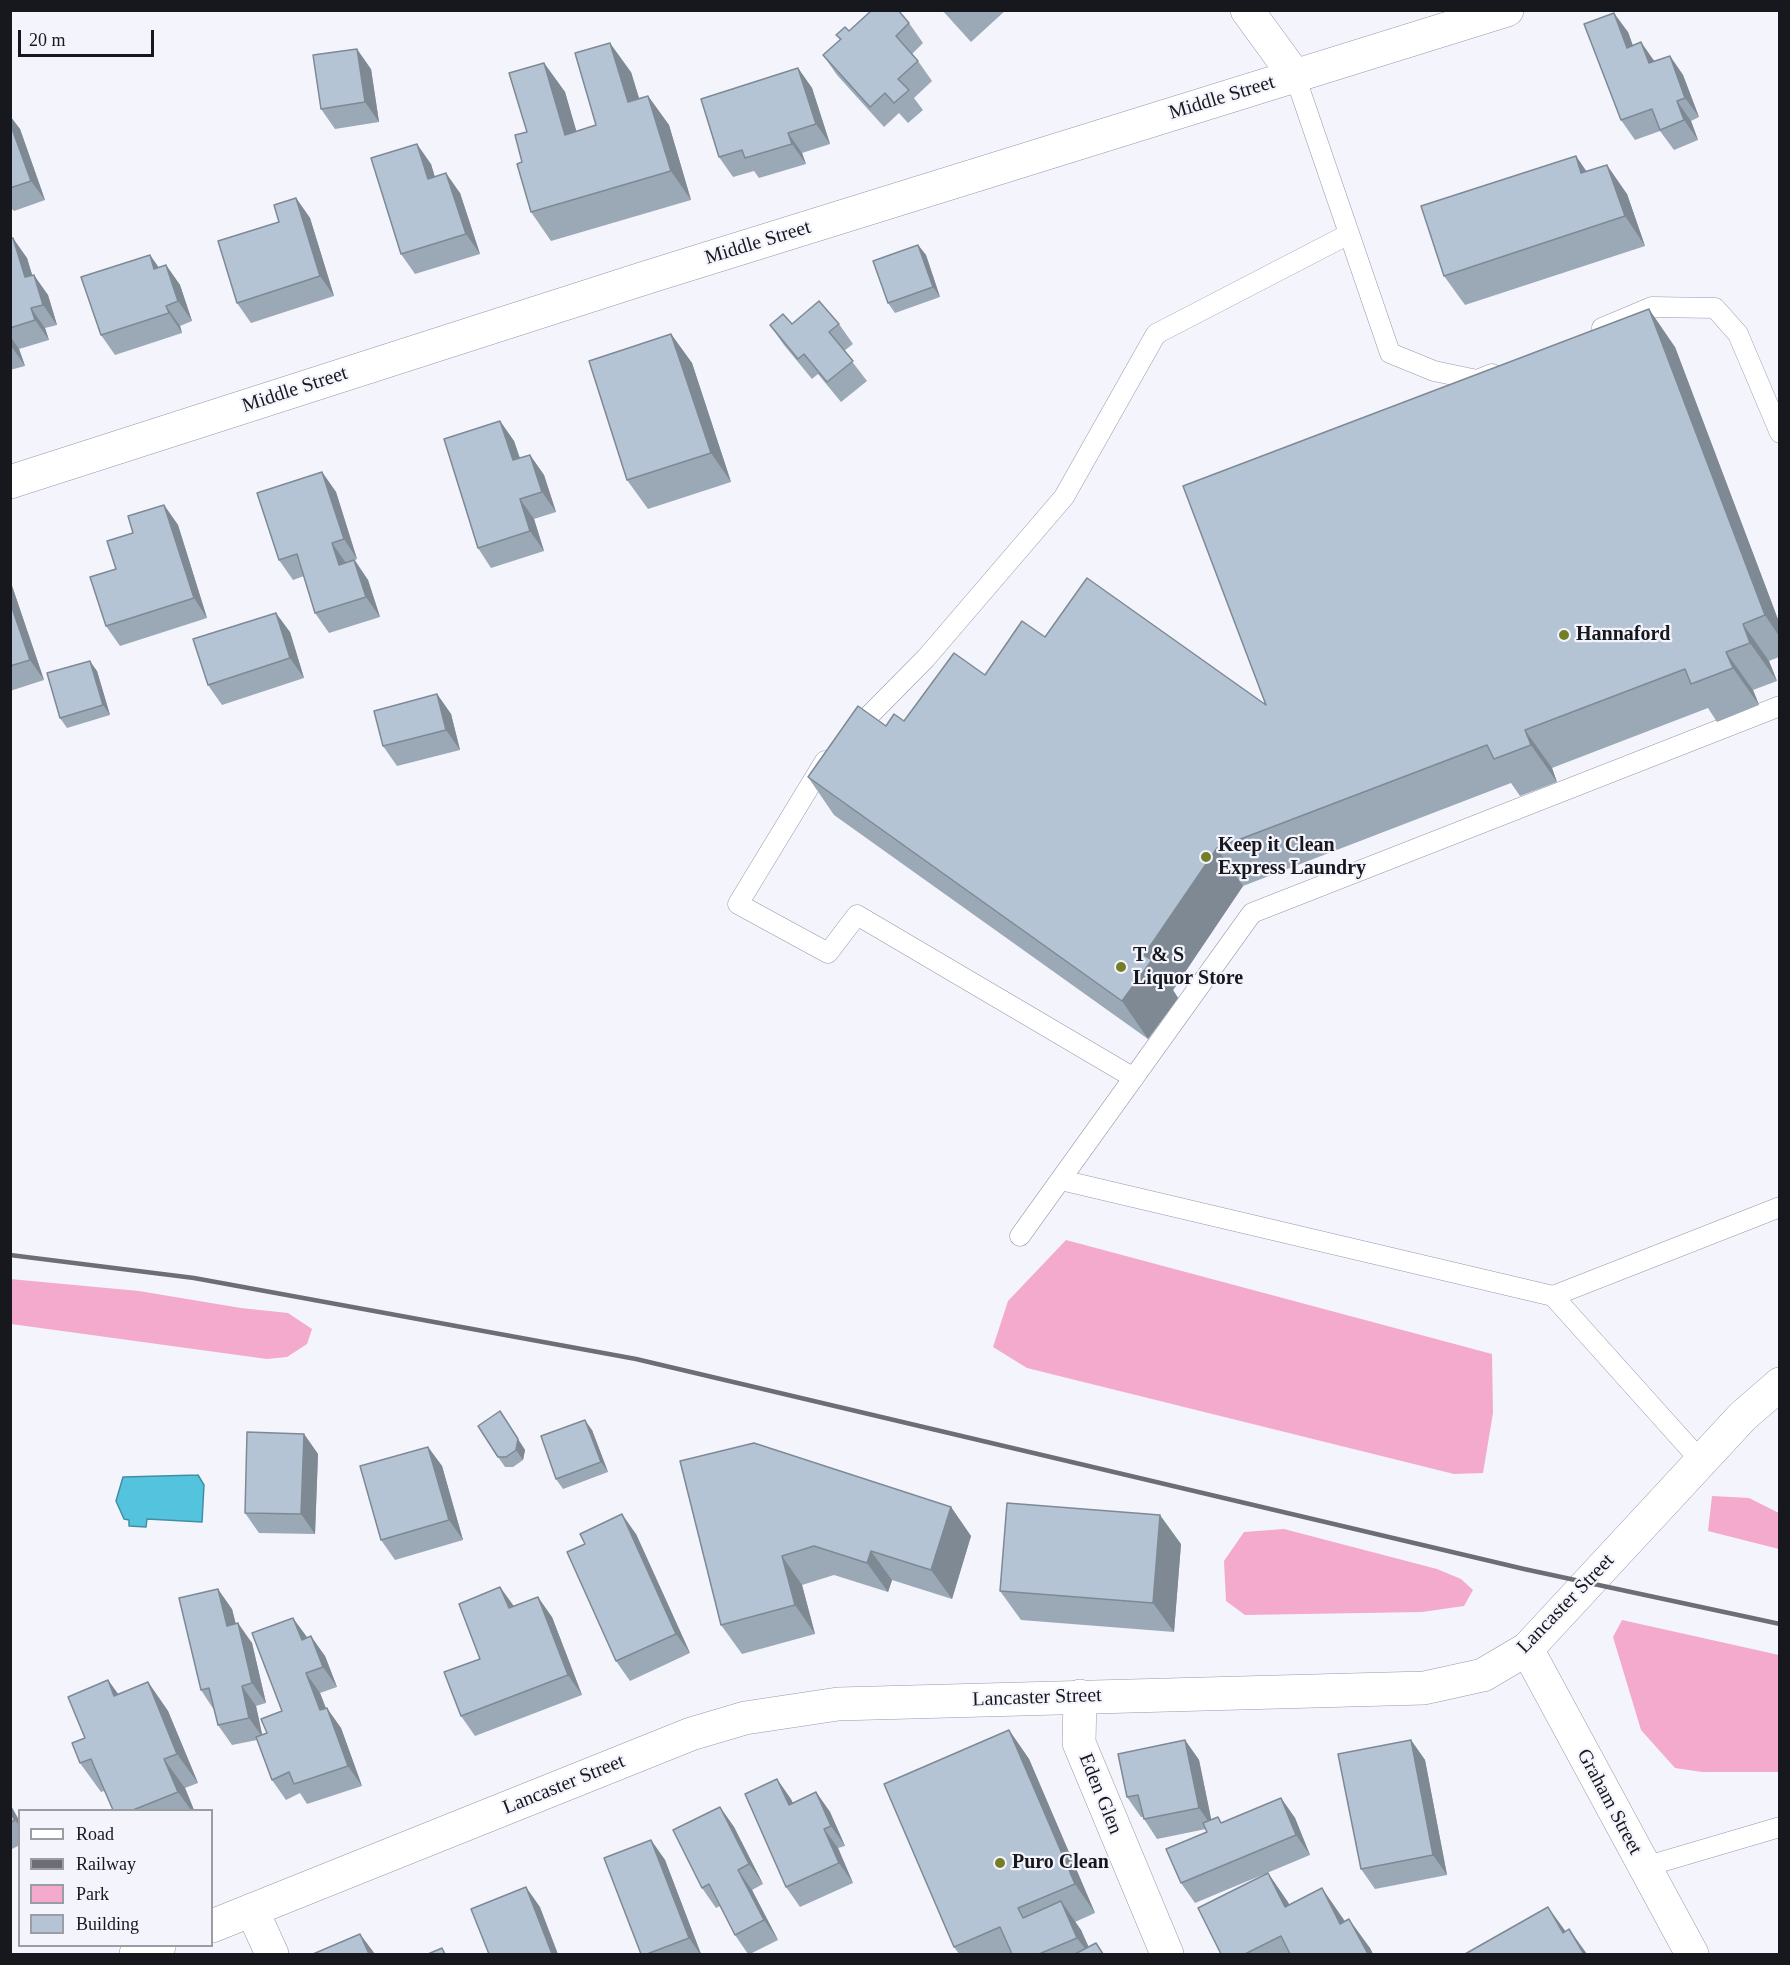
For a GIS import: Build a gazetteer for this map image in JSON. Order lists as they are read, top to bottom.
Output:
{
  "streets": {
    "street": [
      "Middle Street",
      "Lancaster Street",
      "Eden Glen",
      "Graham Street"
    ]
  },
  "crossings": [
    ["Lancaster Street", "Eden Glen"],
    ["Lancaster Street", "Graham Street"]
  ],
  "places": [
    "Hannaford",
    "Keep it Clean Express Laundry",
    "T & S Liquor Store",
    "Puro Clean"
  ],
  "legend": [
    "Road",
    "Railway",
    "Park",
    "Building"
  ],
  "scale_bar": "20 m"
}
